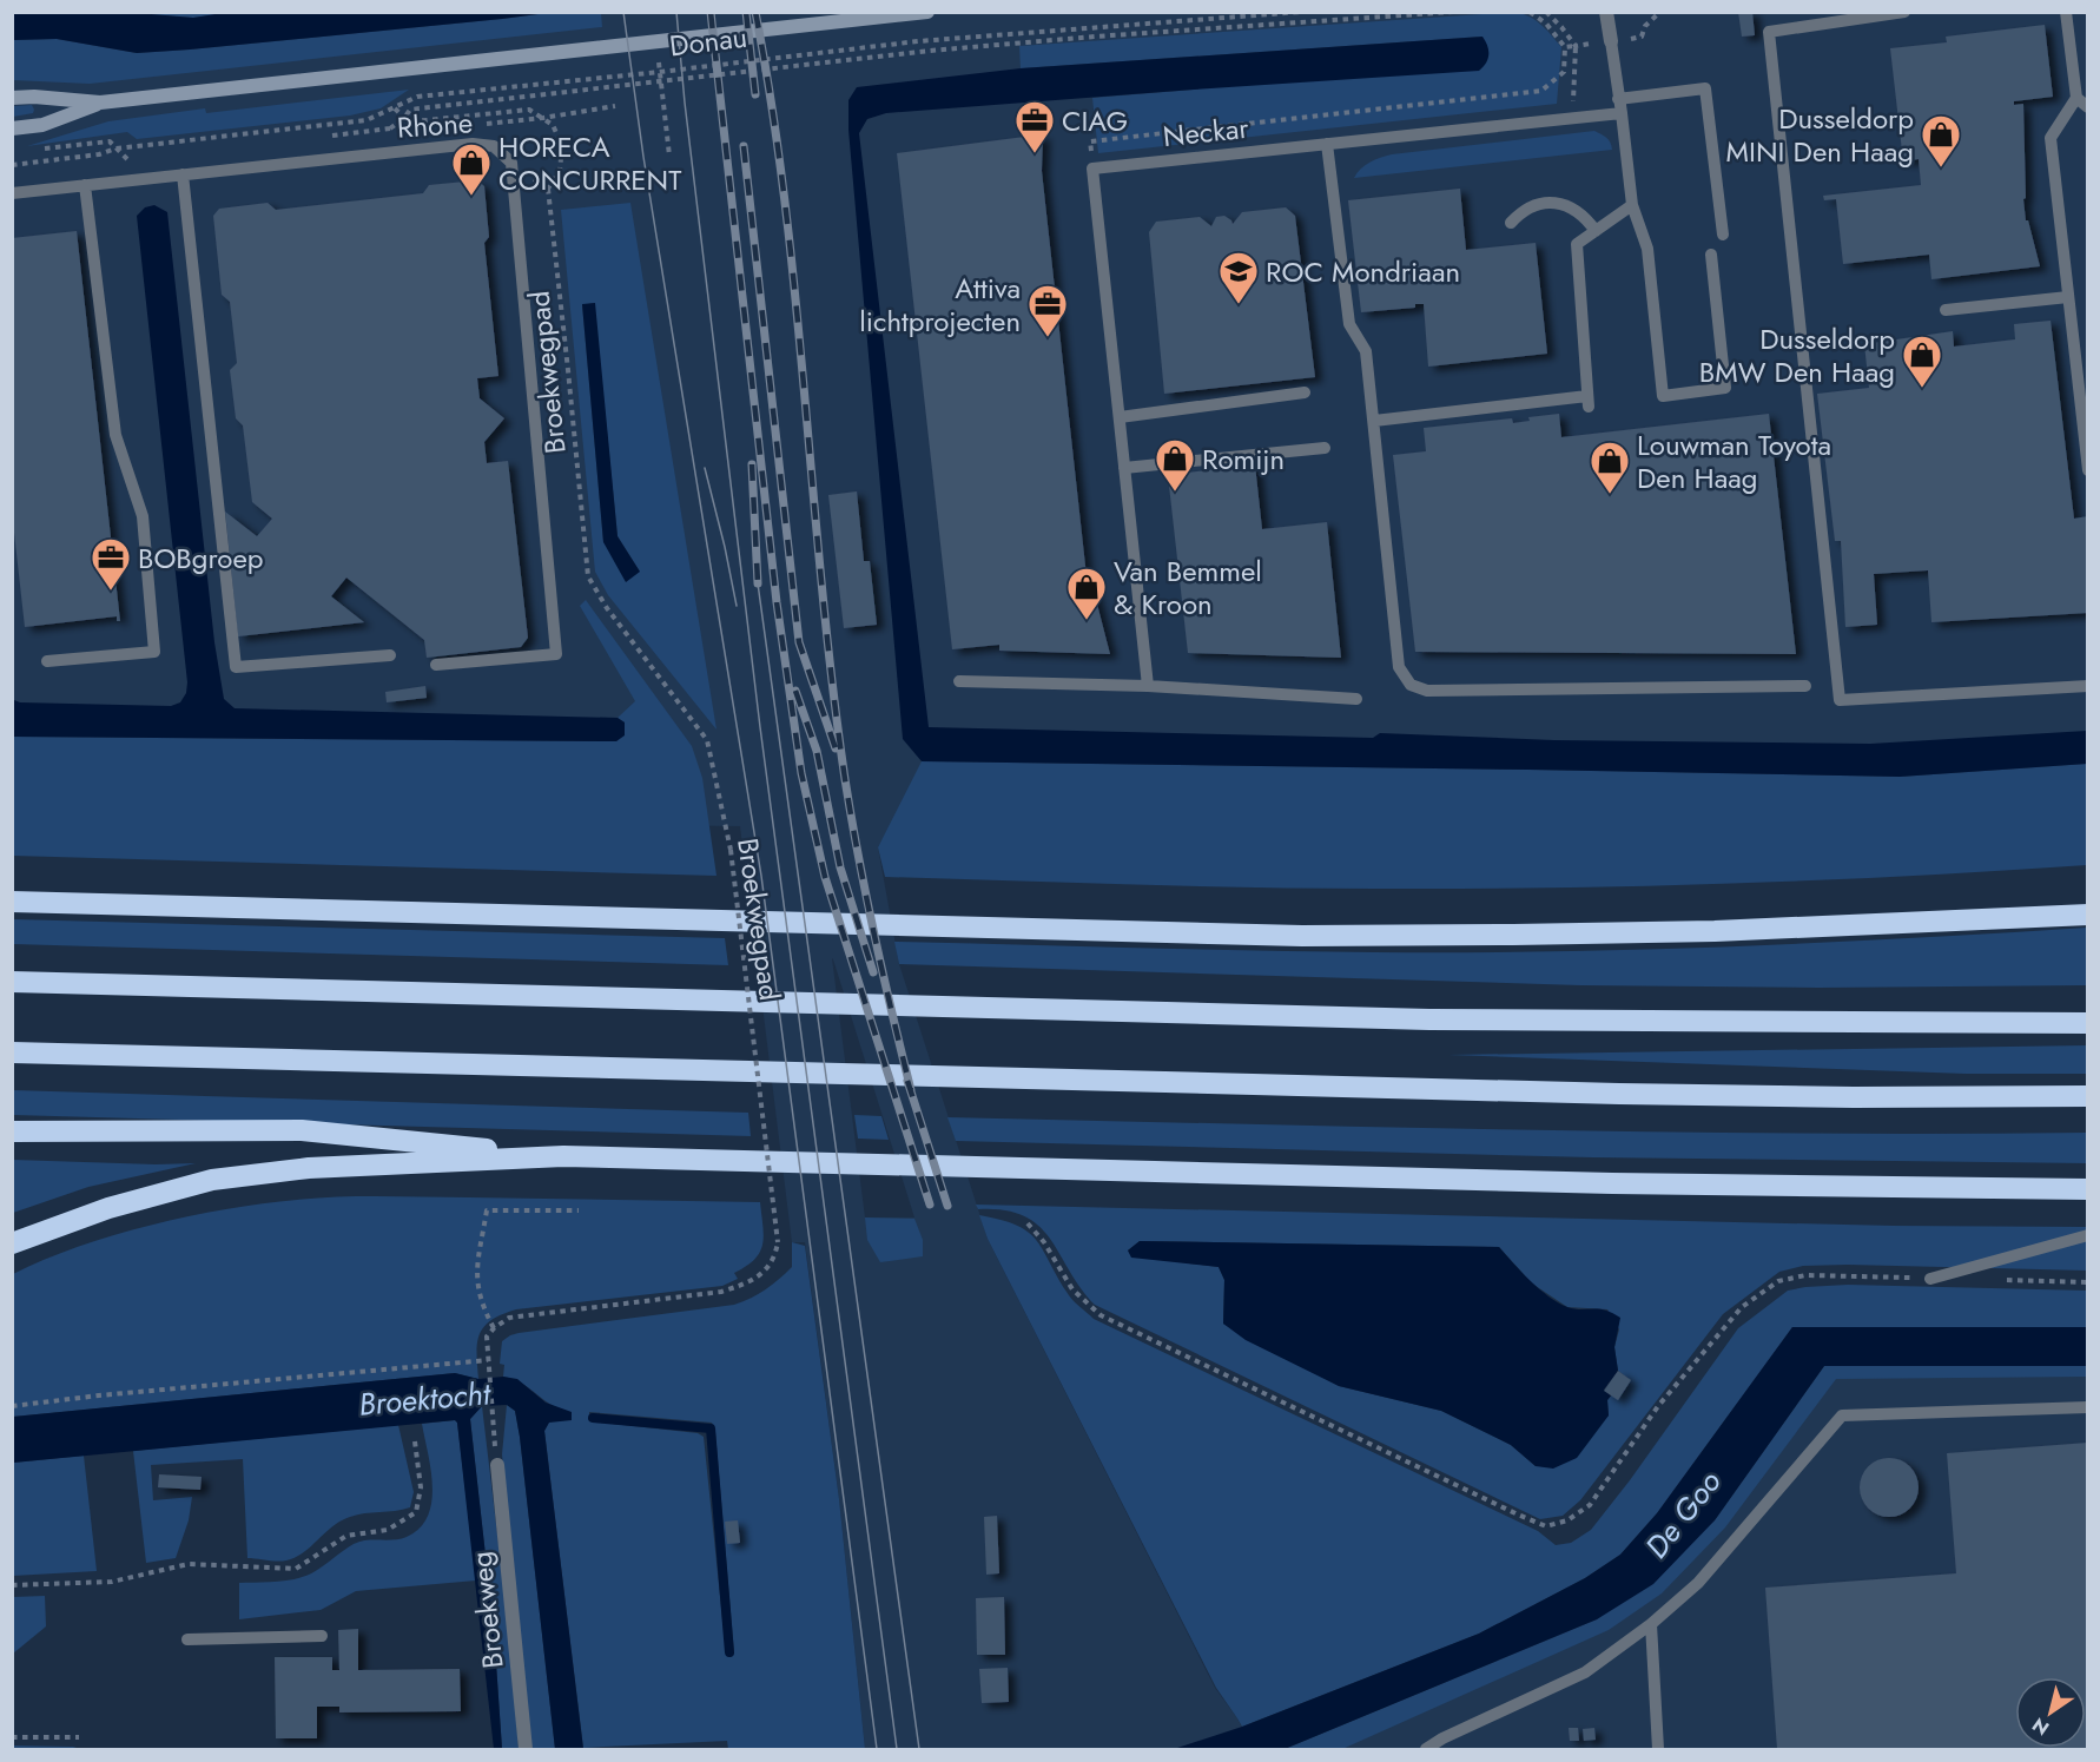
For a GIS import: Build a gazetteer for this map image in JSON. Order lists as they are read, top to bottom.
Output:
{
  "streets": {
    "main road": ["Donau"],
    "street": ["Broekweg"],
    "lane": ["Rhone", "Neckar"],
    "path": ["Broekwegpad"]
  },
  "crossings": [
    ["Donau", "Rhone"]
  ],
  "water": ["Broektocht", "De Goo"],
  "places": {
    "office": ["CIAG", "Attiva lichtprojecten", "BOBgroep"],
    "shop": [
      "Dusseldorp MINI Den Haag",
      "HORECA CONCURRENT",
      "Dusseldorp BMW Den Haag",
      "Romijn",
      "Louwman Toyota Den Haag",
      "Van Bemmel & Kroon"
    ],
    "school or university": ["ROC Mondriaan"]
  },
  "north": "bottom left"
}
